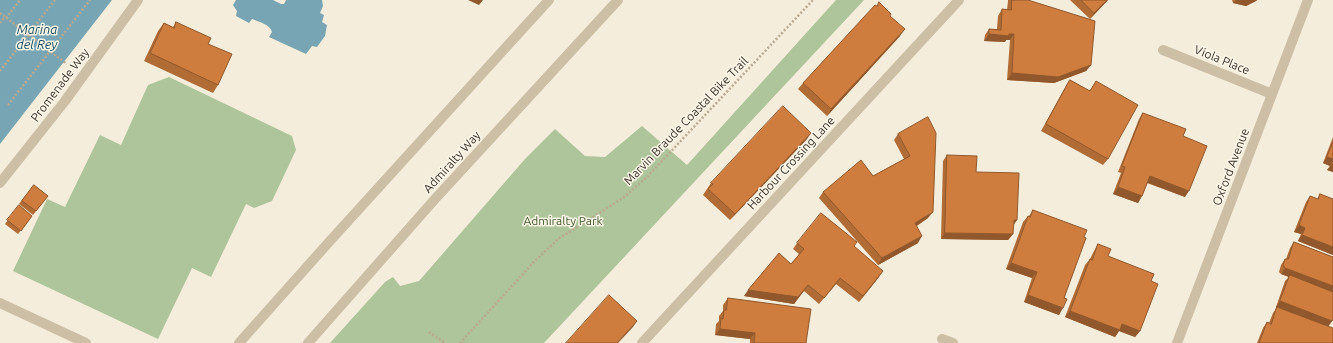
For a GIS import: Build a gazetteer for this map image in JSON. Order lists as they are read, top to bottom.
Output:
{
  "streets": {
    "street": [
      "Viola Place",
      "Promenade Way",
      "Admiralty Way",
      "Harbour Crossing Lane",
      "Oxford Avenue"
    ],
    "path": ["Marvin Braude Coastal Bike Trail"]
  },
  "crossings": [
    ["Viola Place", "Oxford Avenue"]
  ],
  "water": ["Marina del Rey"],
  "parks": ["Admiralty Park"]
}
